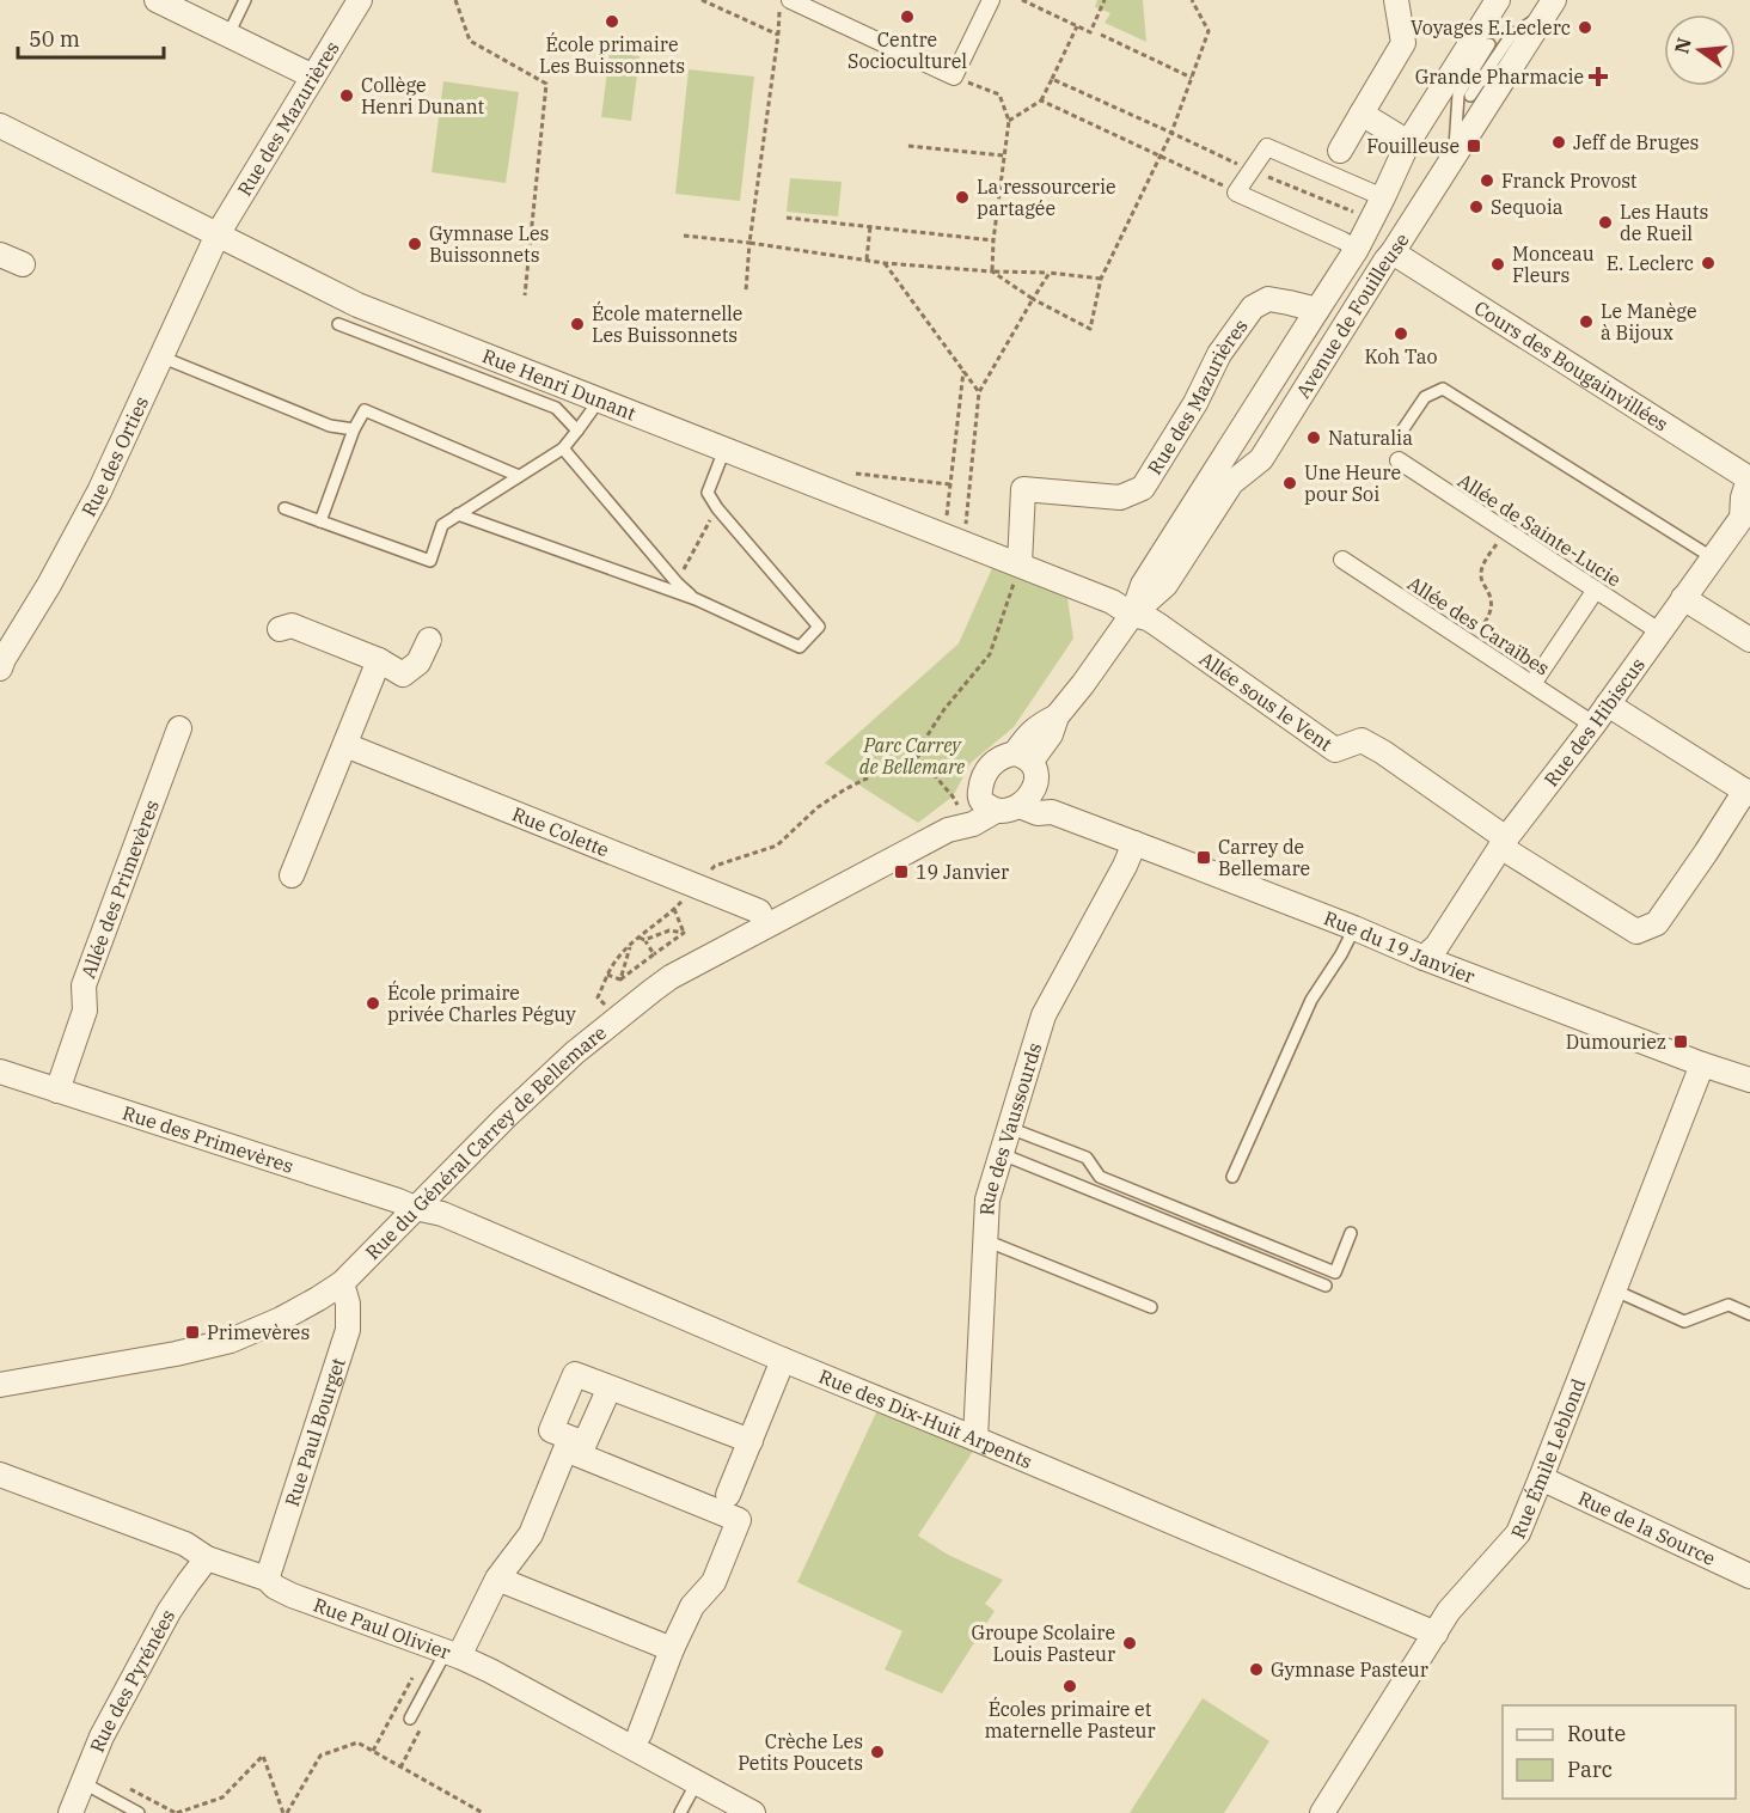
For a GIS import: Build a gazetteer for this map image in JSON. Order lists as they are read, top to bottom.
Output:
{
  "streets": {
    "street": [
      "Rue des Mazurières",
      "Avenue de Fouilleuse",
      "Cours des Bougainvillées",
      "Rue Henri Dunant",
      "Rue des Orties",
      "Allée de Sainte-Lucie",
      "Allée des Caraïbes",
      "Allée sous le Vent",
      "Rue des Hibiscus",
      "Rue Colette",
      "Allée des Primevères",
      "Rue du 19 Janvier",
      "Rue des Vaussourds",
      "Rue des Primevères",
      "Rue du Général Carrey de Bellemare",
      "Rue des Dix-Huit Arpents",
      "Rue Paul Bourget",
      "Rue Émile Leblond",
      "Rue de la Source",
      "Rue Paul Olivier",
      "Rue des Pyrénées"
    ]
  },
  "crossings": [
    ["Rue des Mazurières", "Avenue de Fouilleuse"],
    ["Rue des Mazurières", "Rue Henri Dunant"],
    ["Rue des Mazurières", "Rue des Orties"],
    ["Avenue de Fouilleuse", "Cours des Bougainvillées"],
    ["Avenue de Fouilleuse", "Rue Henri Dunant"],
    ["Avenue de Fouilleuse", "Allée sous le Vent"],
    ["Avenue de Fouilleuse", "Rue du 19 Janvier"],
    ["Avenue de Fouilleuse", "Rue du Général Carrey de Bellemare"],
    ["Cours des Bougainvillées", "Rue des Hibiscus"],
    ["Rue Henri Dunant", "Rue des Orties"],
    ["Rue Henri Dunant", "Allée sous le Vent"],
    ["Allée de Sainte-Lucie", "Rue des Hibiscus"],
    ["Allée des Caraïbes", "Rue des Hibiscus"],
    ["Allée sous le Vent", "Rue des Hibiscus"],
    ["Rue des Hibiscus", "Rue du 19 Janvier"],
    ["Rue Colette", "Rue du Général Carrey de Bellemare"],
    ["Allée des Primevères", "Rue des Primevères"],
    ["Rue du 19 Janvier", "Rue des Vaussourds"],
    ["Rue du 19 Janvier", "Rue du Général Carrey de Bellemare"],
    ["Rue du 19 Janvier", "Rue Émile Leblond"],
    ["Rue des Vaussourds", "Rue des Dix-Huit Arpents"],
    ["Rue des Primevères", "Rue du Général Carrey de Bellemare"],
    ["Rue des Primevères", "Rue des Dix-Huit Arpents"],
    ["Rue du Général Carrey de Bellemare", "Rue des Dix-Huit Arpents"],
    ["Rue du Général Carrey de Bellemare", "Rue Paul Bourget"],
    ["Rue des Dix-Huit Arpents", "Rue Émile Leblond"],
    ["Rue Paul Bourget", "Rue Paul Olivier"],
    ["Rue Émile Leblond", "Rue de la Source"],
    ["Rue Paul Olivier", "Rue des Pyrénées"]
  ],
  "parks": ["Parc Carrey de Bellemare"],
  "places": {
    "other": [
      "Centre Socioculturel",
      "École primaire Les Buissonnets",
      "Voyages E.Leclerc",
      "Collège Henri Dunant",
      "Jeff de Bruges",
      "Franck Provost",
      "La ressourcerie partagée",
      "Sequoia",
      "Les Hauts de Rueil",
      "Gymnase Les Buissonnets",
      "E. Leclerc",
      "Monceau Fleurs",
      "Le Manège à Bijoux",
      "École maternelle Les Buissonnets",
      "Koh Tao",
      "Naturalia",
      "Une Heure pour Soi",
      "École primaire privée Charles Péguy",
      "Groupe Scolaire Louis Pasteur",
      "Gymnase Pasteur",
      "Écoles primaire et maternelle Pasteur",
      "Crèche Les Petits Poucets"
    ],
    "health": ["Grande Pharmacie"],
    "transit": [
      "Fouilleuse",
      "Carrey de Bellemare",
      "19 Janvier",
      "Dumouriez",
      "Primevères"
    ]
  },
  "legend": ["Route", "Parc"],
  "scale_bar": "50 m",
  "north": "left"
}
